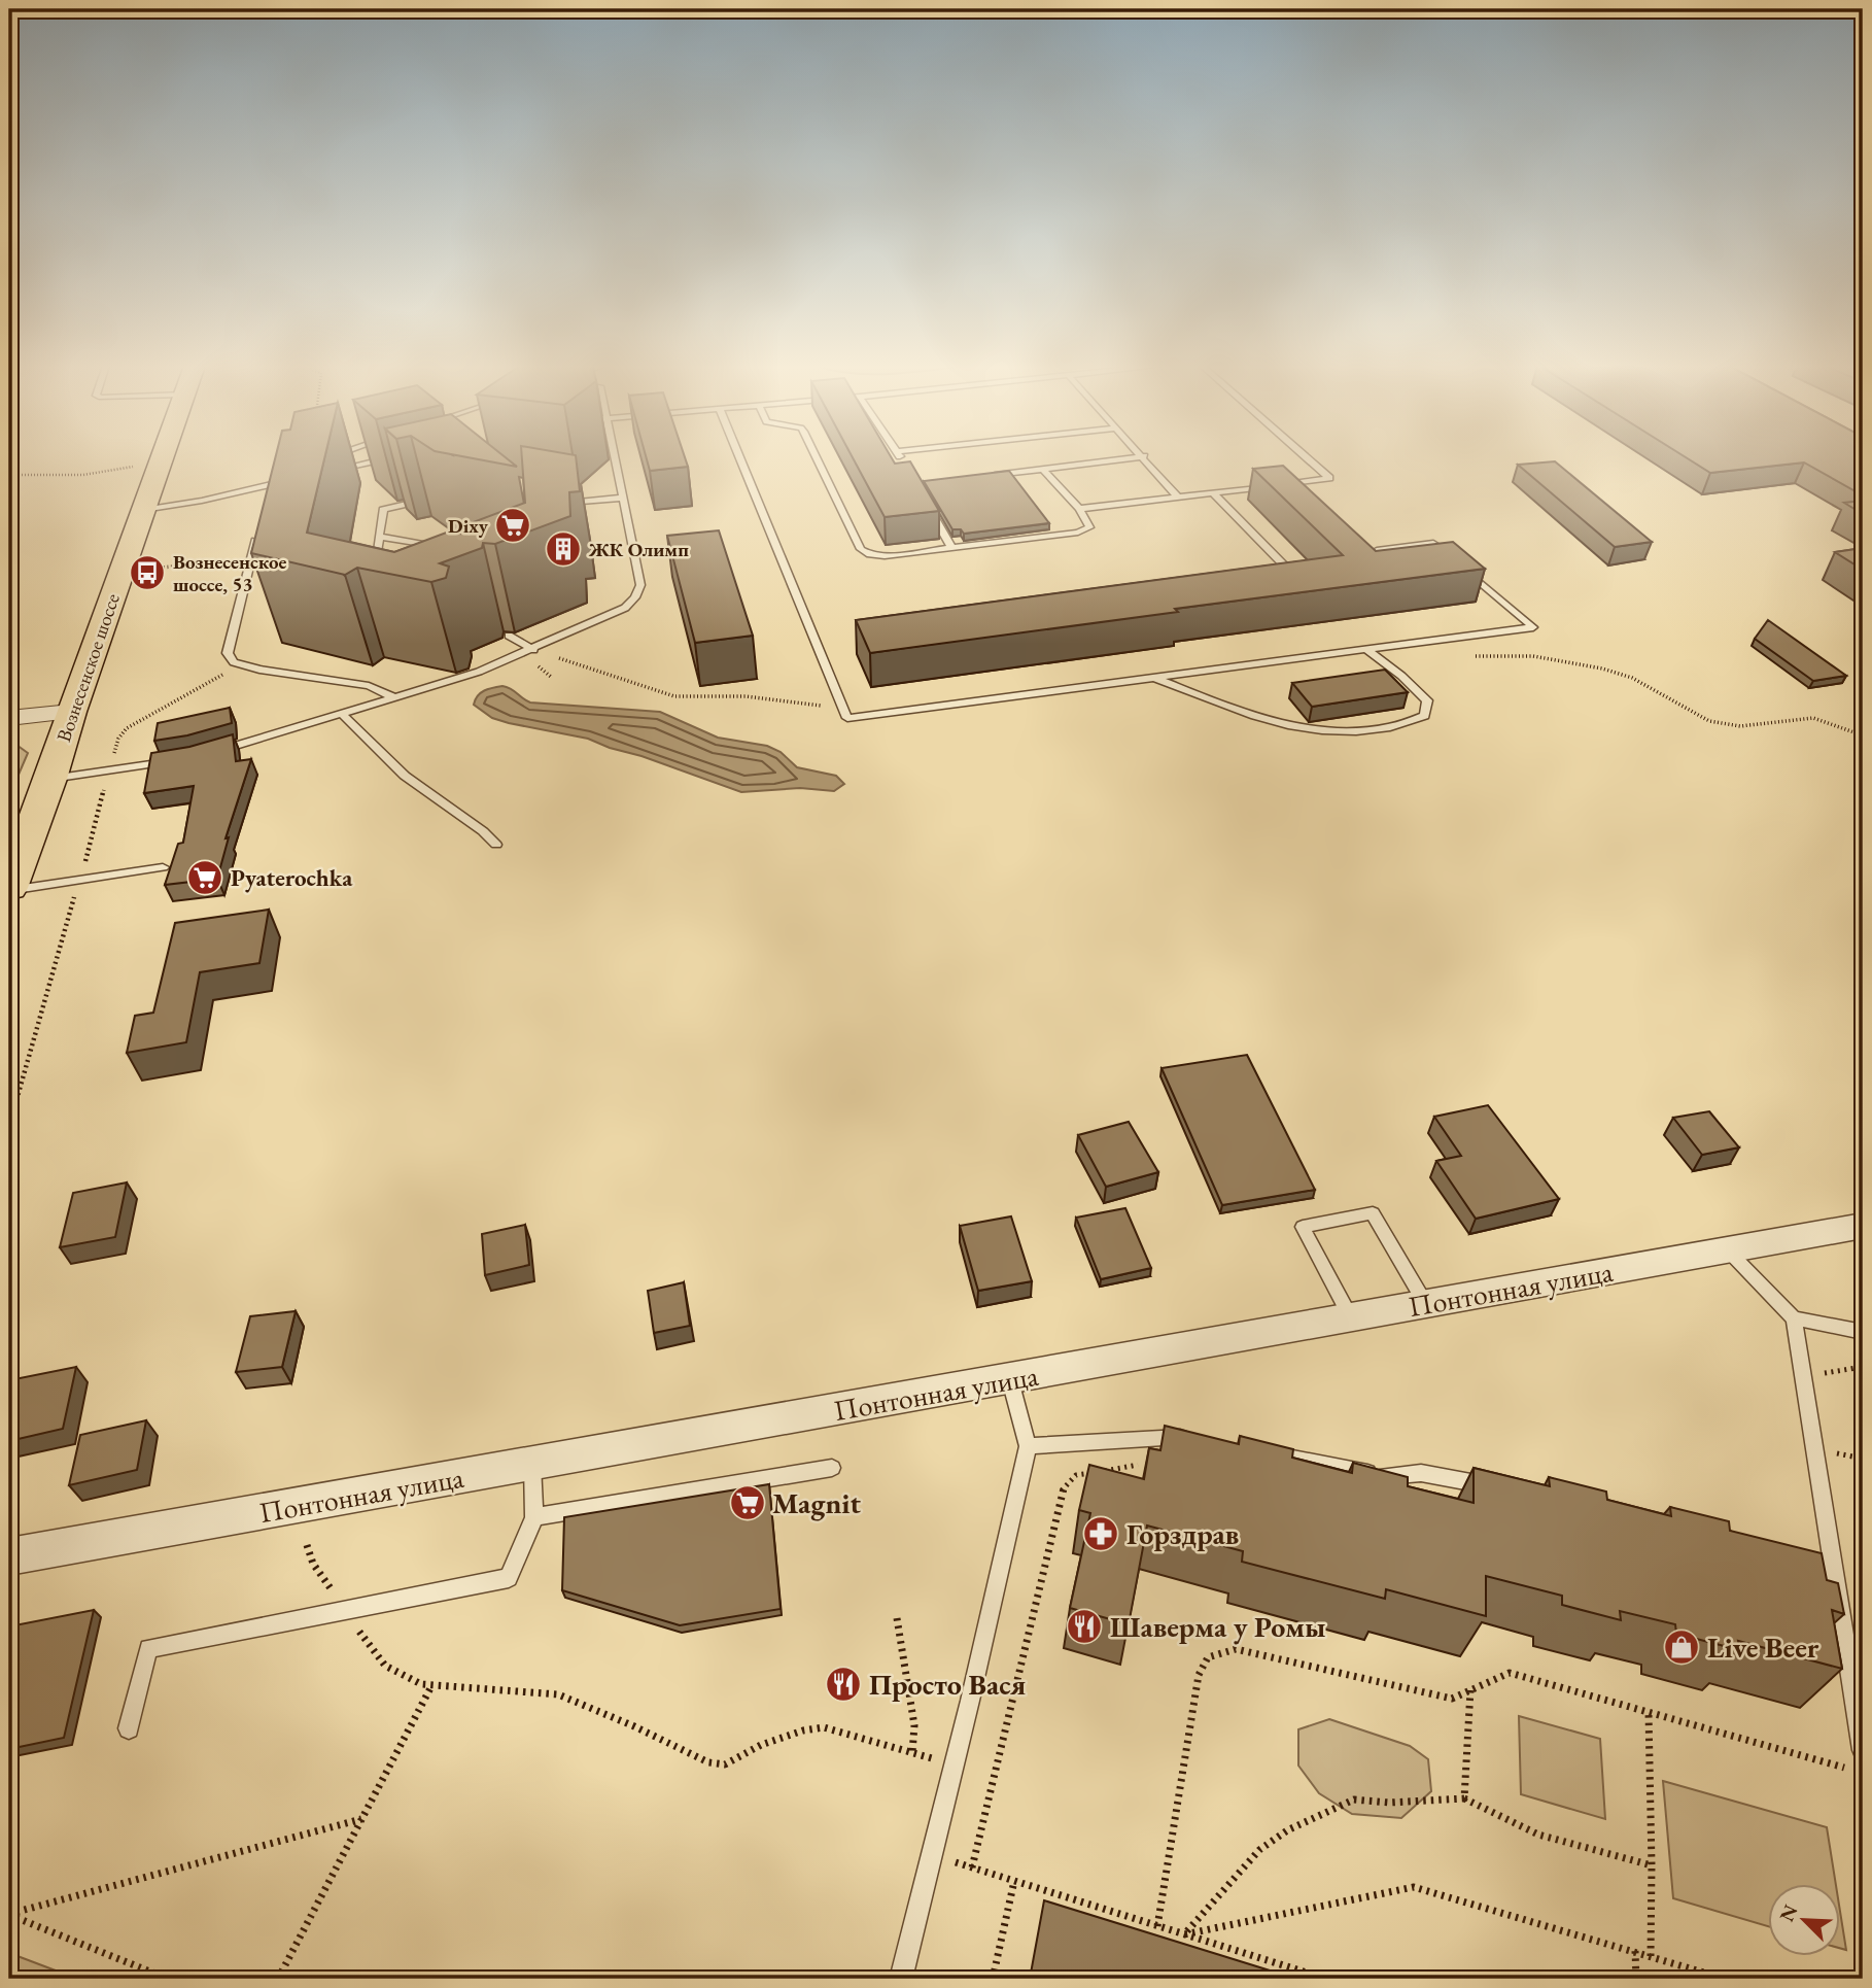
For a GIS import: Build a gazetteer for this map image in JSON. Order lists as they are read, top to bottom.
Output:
{
  "streets": {
    "main road": ["Вознесенское шоссе"],
    "street": ["Понтонная улица"]
  },
  "places": {
    "supermarket": ["Dixy", "Pyaterochka", "Magnit"],
    "building": ["ЖК Олимп"],
    "bus stop": ["Вознесенское шоссе, 53"],
    "pharmacy": ["Горздрав"],
    "restaurant": ["Шаверма у Ромы", "Просто Вася"],
    "shop": ["Live Beer"]
  },
  "north": "top left"
}
